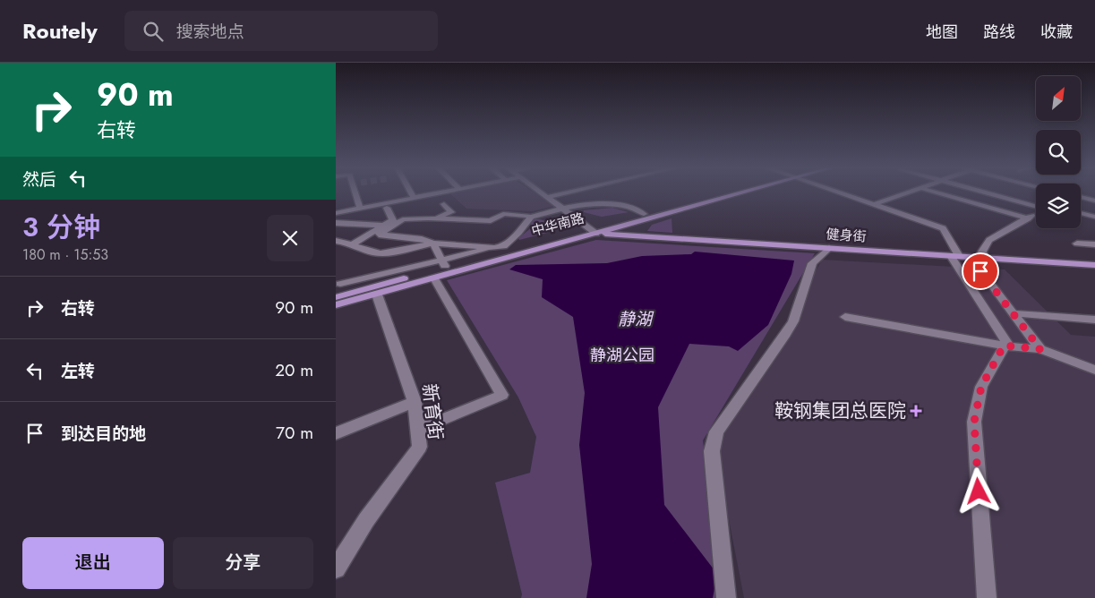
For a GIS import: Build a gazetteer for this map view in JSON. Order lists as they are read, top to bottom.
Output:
{
  "streets": {
    "main road": ["中华南路", "健身街"],
    "street": ["新育街"]
  },
  "crossings": [
    ["中华南路", "健身街"]
  ],
  "water": ["静湖"],
  "parks": ["静湖公园"],
  "places": {
    "health": ["鞍钢集团总医院"]
  },
  "north": "top right",
  "page": {
    "header": "Routely",
    "search": "搜索地点",
    "nav": ["地图", "路线", "收藏"],
    "turn": ["90 m", "右转"],
    "then": "然后",
    "heading": ["3 分钟", "180 m · 15:53"],
    "list": [
      {
        "name": "右转",
        "value": "90 m"
      },
      {
        "name": "左转",
        "value": "20 m"
      },
      {
        "name": "到达目的地",
        "value": "70 m"
      }
    ],
    "buttons": ["退出", "分享"]
  }
}
